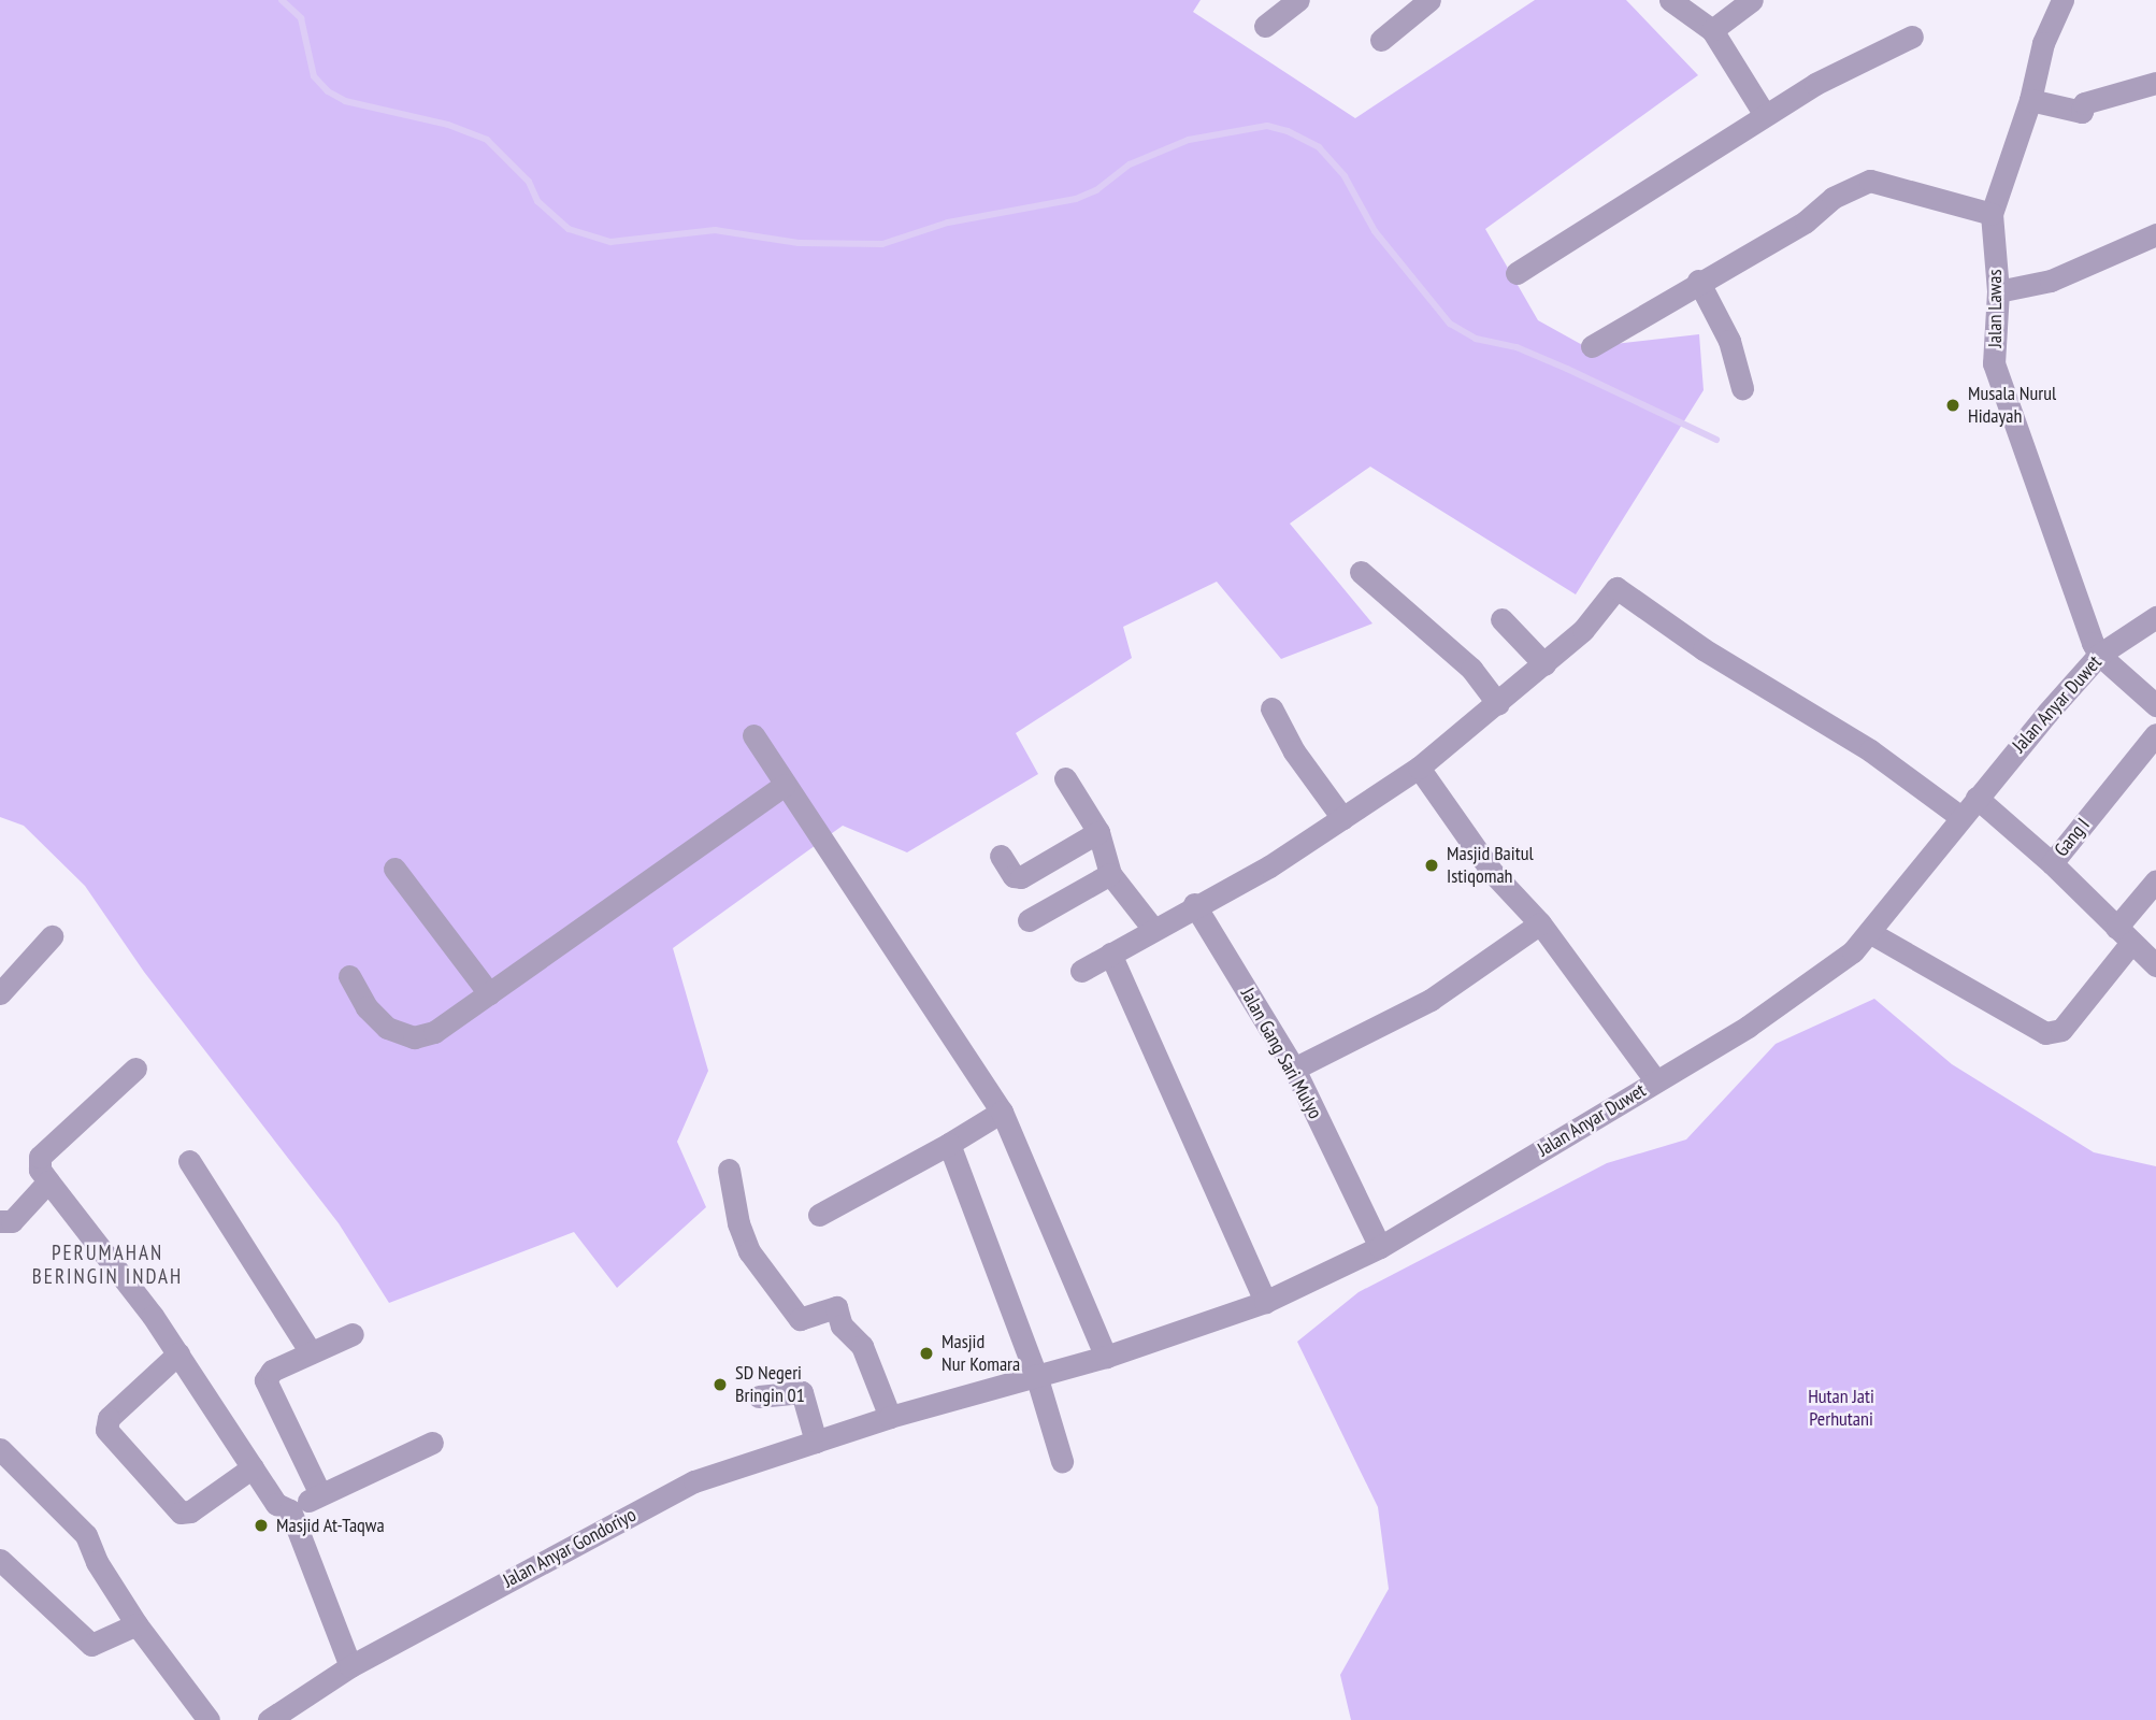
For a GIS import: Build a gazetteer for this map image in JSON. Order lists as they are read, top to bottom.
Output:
{
  "streets": {
    "street": [
      "Jalan Lawas",
      "Jalan Anyar Duwet",
      "Gang I",
      "Jalan Gang Sari Mulyo",
      "Jalan Anyar Gondoriyo"
    ]
  },
  "crossings": [
    ["Jalan Lawas", "Jalan Anyar Duwet"],
    ["Jalan Anyar Duwet", "Gang I"],
    ["Jalan Anyar Duwet", "Jalan Gang Sari Mulyo"],
    ["Jalan Anyar Duwet", "Jalan Anyar Gondoriyo"]
  ],
  "districts": ["PERUMAHAN BERINGIN INDAH"],
  "parks": ["Hutan Jati Perhutani"],
  "places": [
    "Musala Nurul Hidayah",
    "Masjid Baitul Istiqomah",
    "Masjid Nur Komara",
    "SD Negeri Bringin 01",
    "Masjid At-Taqwa"
  ]
}
